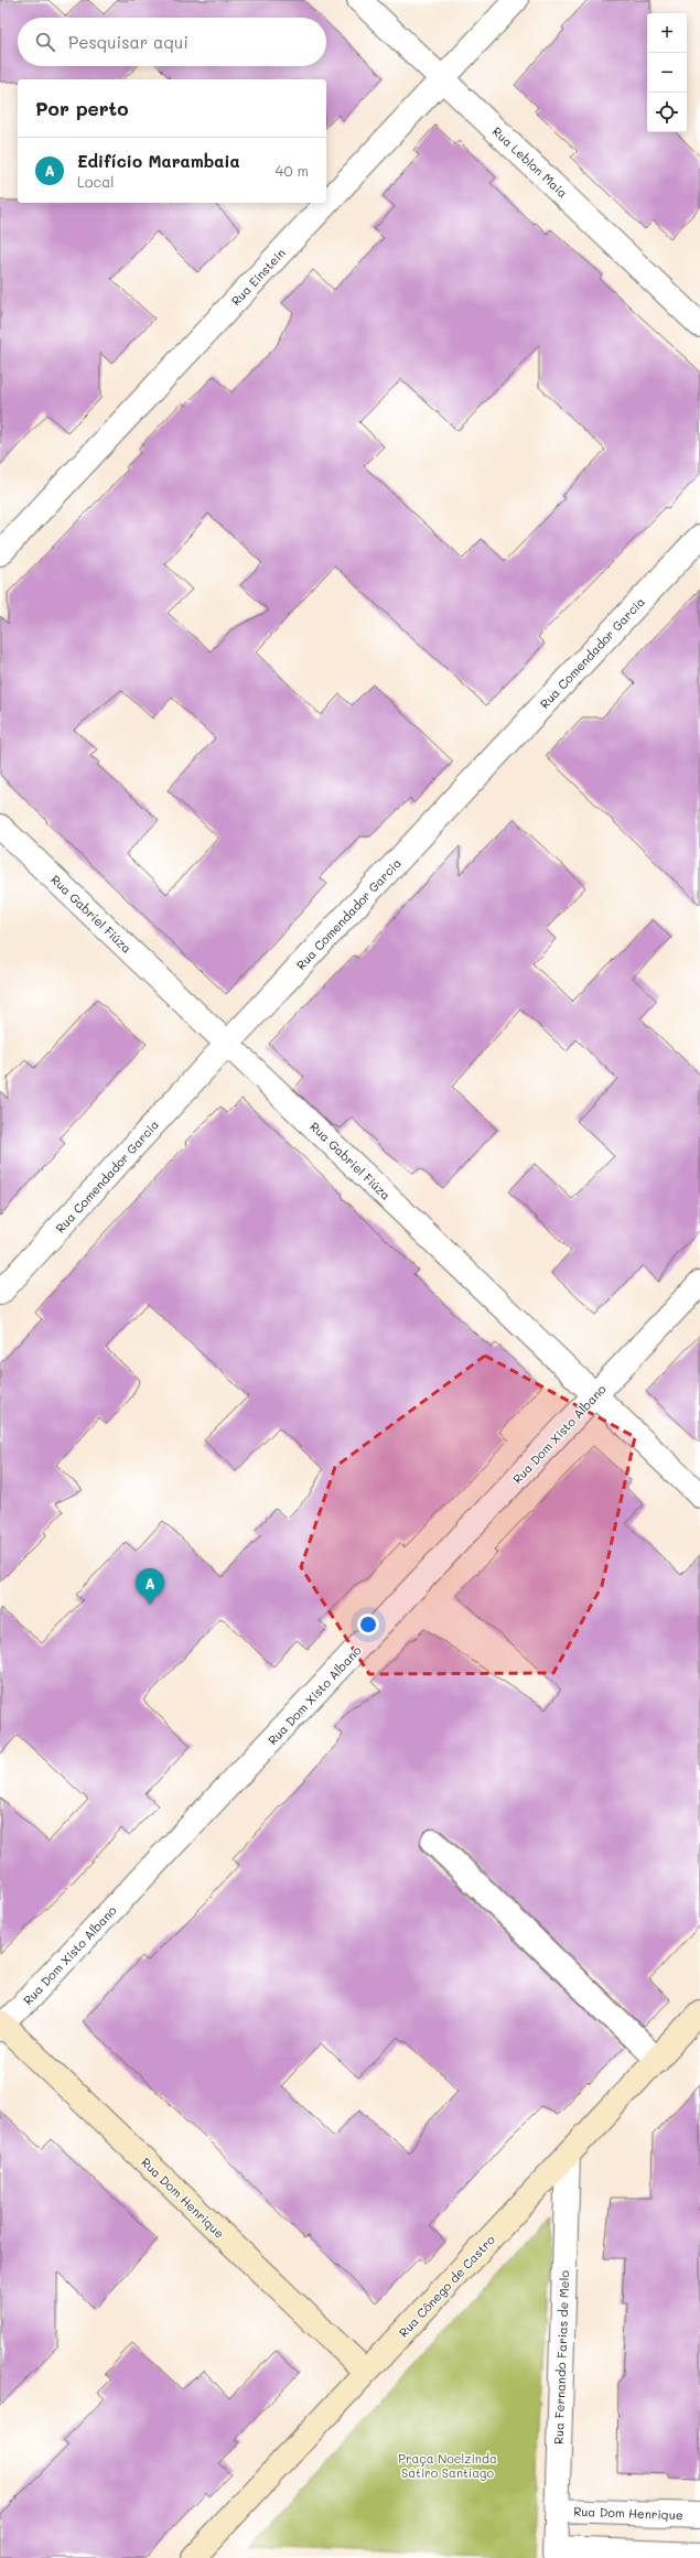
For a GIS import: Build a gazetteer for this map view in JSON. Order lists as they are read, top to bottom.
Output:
{
  "streets": {
    "main road": ["Rua Dom Henrique", "Rua Cônego de Castro"],
    "street": [
      "Rua Leblon Maia",
      "Rua Einstein",
      "Rua Comendador Garcia",
      "Rua Gabriel Fiúza",
      "Rua Dom Xisto Albano",
      "Rua Fernando Farias de Melo"
    ]
  },
  "crossings": [
    ["Rua Leblon Maia", "Rua Einstein"],
    ["Rua Comendador Garcia", "Rua Gabriel Fiúza"],
    ["Rua Gabriel Fiúza", "Rua Dom Xisto Albano"],
    ["Rua Dom Xisto Albano", "Rua Dom Henrique"],
    ["Rua Dom Henrique", "Rua Cônego de Castro"],
    ["Rua Dom Henrique", "Rua Fernando Farias de Melo"],
    ["Rua Cônego de Castro", "Rua Fernando Farias de Melo"]
  ],
  "parks": ["Praça Noelzinda Sátiro Santiago"],
  "page": {
    "map_buttons": ["+", "−"],
    "search": "Pesquisar aqui",
    "heading": "Por perto",
    "list": [
      {
        "mark": "A",
        "name": "Edifício Marambaia",
        "note": "Local",
        "value": "40 m"
      }
    ],
    "pins": "A"
  }
}
